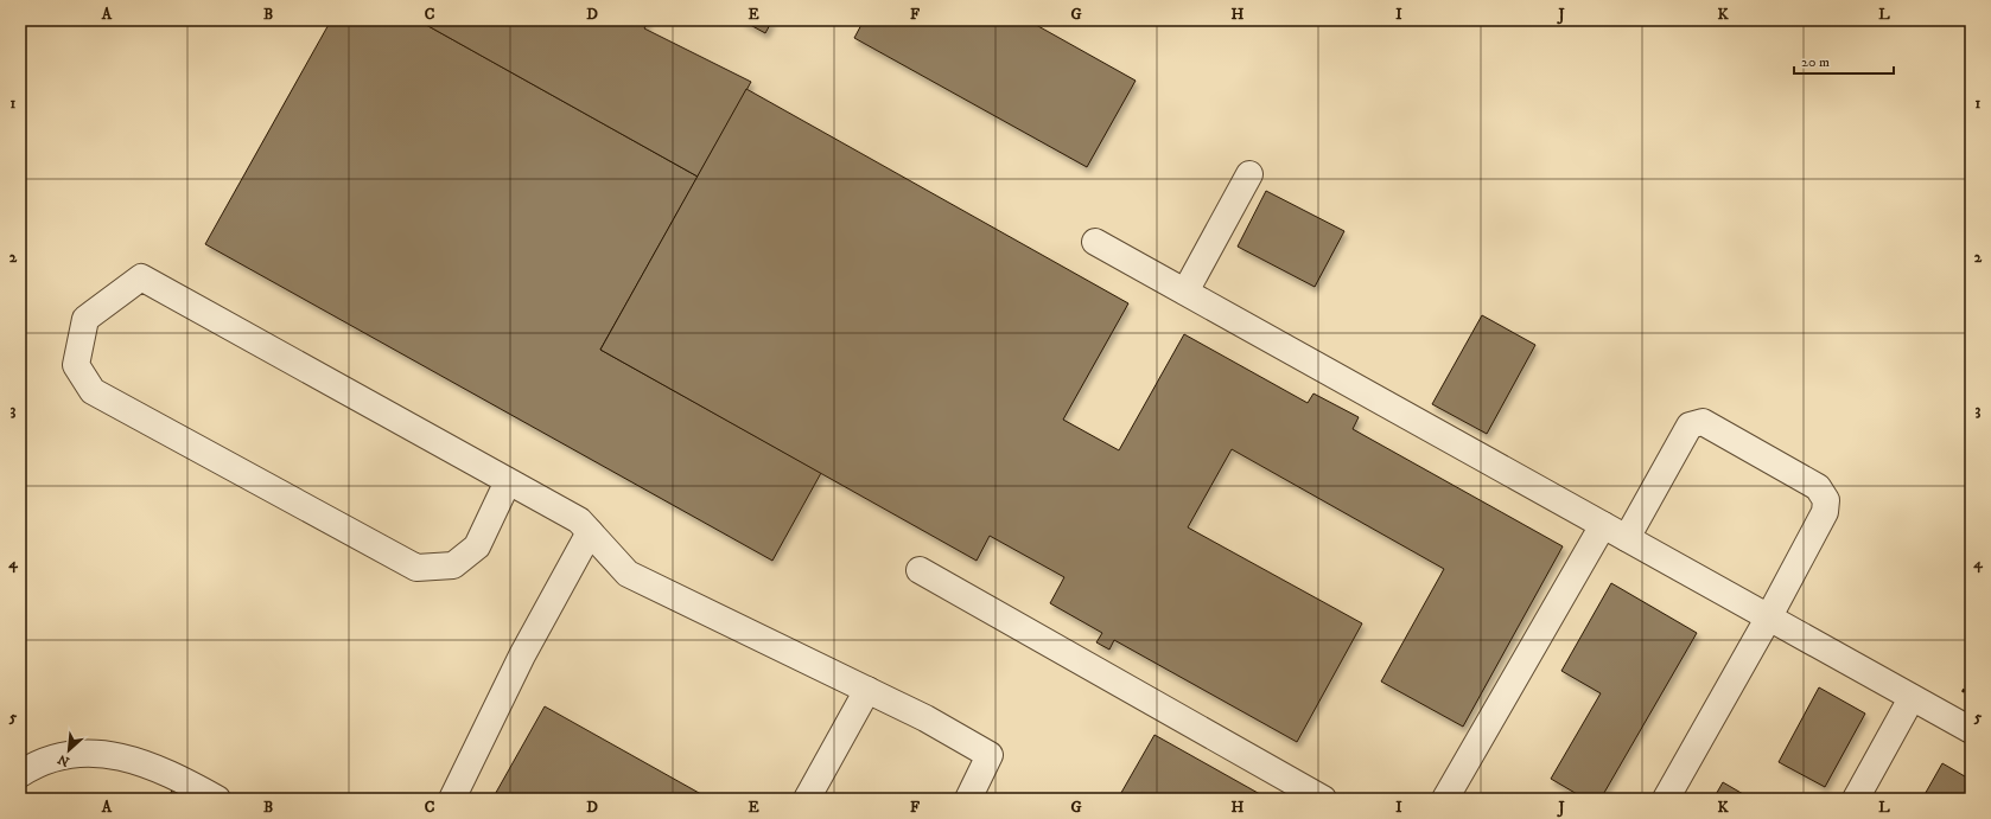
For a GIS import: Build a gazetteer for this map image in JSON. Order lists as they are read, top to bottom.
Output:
{
  "scale_bar": "20 m",
  "north": "bottom left",
  "grid": {
    "columns": [
      "A",
      "B",
      "C",
      "D",
      "E",
      "F",
      "G",
      "H",
      "I",
      "J",
      "K",
      "L"
    ],
    "rows": [
      "1",
      "2",
      "3",
      "4",
      "5"
    ]
  }
}
